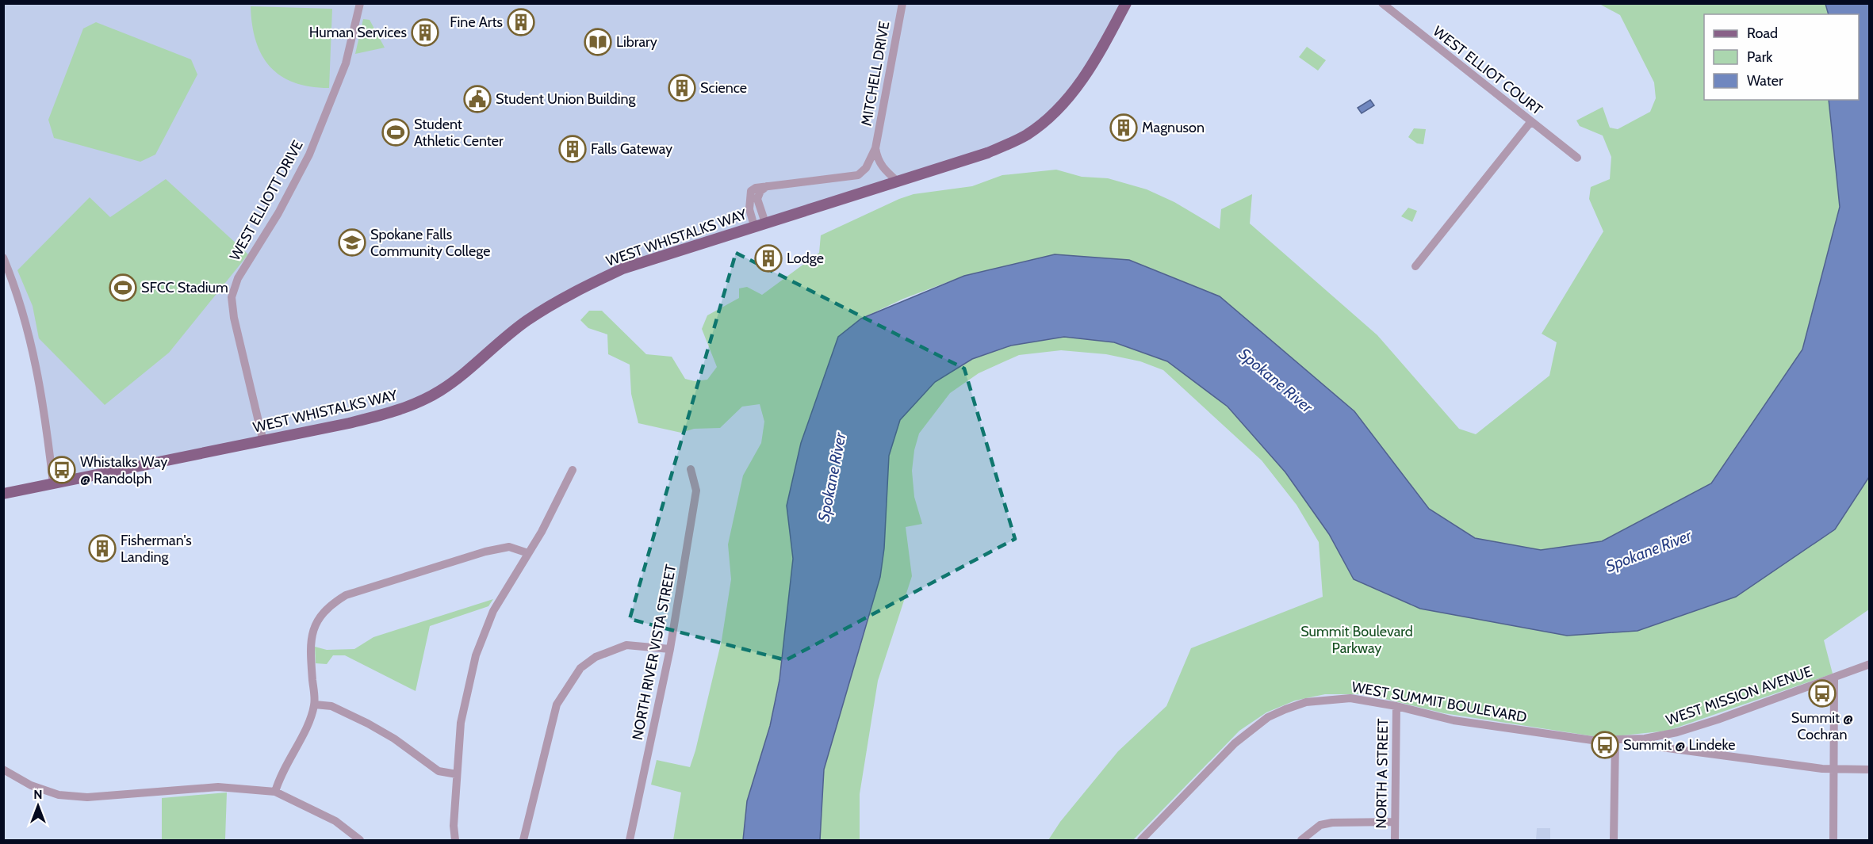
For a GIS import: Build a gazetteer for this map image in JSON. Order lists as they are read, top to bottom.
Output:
{
  "streets": {
    "main road": ["WEST WHISTALKS WAY"],
    "street": [
      "WEST ELLIOT COURT",
      "MITCHELL DRIVE",
      "WEST ELLIOTT DRIVE",
      "NORTH RIVER VISTA STREET",
      "WEST MISSION AVENUE",
      "WEST SUMMIT BOULEVARD",
      "NORTH A STREET"
    ]
  },
  "crossings": [
    ["MITCHELL DRIVE", "WEST WHISTALKS WAY"],
    ["WEST ELLIOTT DRIVE", "WEST WHISTALKS WAY"],
    ["WEST MISSION AVENUE", "WEST SUMMIT BOULEVARD"],
    ["WEST SUMMIT BOULEVARD", "NORTH A STREET"]
  ],
  "water": ["Spokane River"],
  "parks": ["Summit Boulevard Parkway"],
  "places": {
    "building": [
      "Fine Arts",
      "Human Services",
      "Science",
      "Magnuson",
      "Falls Gateway",
      "Lodge",
      "Fisherman's Landing"
    ],
    "library": ["Library"],
    "public building": ["Student Union Building"],
    "sports": ["Student Athletic Center", "SFCC Stadium"],
    "school or university": ["Spokane Falls Community College"],
    "bus stop": ["Whistalks Way @ Randolph", "Summit @ Cochran", "Summit @ Lindeke"]
  },
  "legend": ["Road", "Park", "Water"],
  "north": "top"
}
